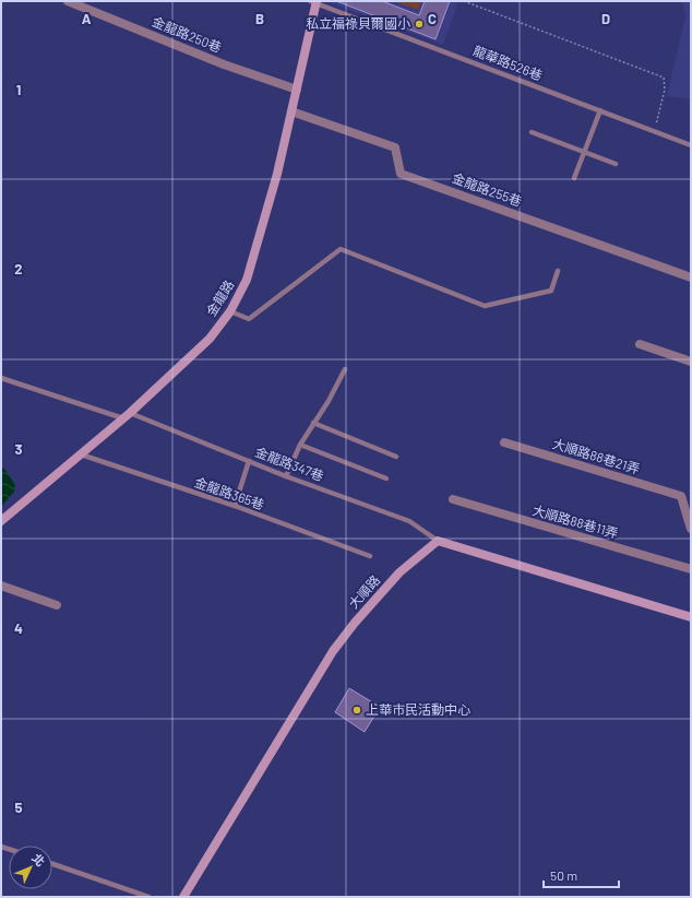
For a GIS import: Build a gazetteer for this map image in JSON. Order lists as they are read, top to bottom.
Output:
{
  "streets": {
    "street": [
      "金龍路250巷",
      "金龍路255巷",
      "金龍路",
      "大順路88巷21弄",
      "大順路88巷11弄",
      "大順路"
    ],
    "lane": ["龍華路526巷", "金龍路347巷", "金龍路365巷"]
  },
  "crossings": [
    ["金龍路250巷", "金龍路"],
    ["龍華路526巷", "金龍路"],
    ["金龍路255巷", "金龍路"],
    ["金龍路", "金龍路347巷"],
    ["金龍路", "金龍路365巷"],
    ["金龍路347巷", "大順路"]
  ],
  "places": ["私立福祿貝爾國小", "上華市民活動中心"],
  "scale_bar": "50 m",
  "north": "top right",
  "grid": {
    "columns": [
      "A",
      "B",
      "C",
      "D"
    ],
    "rows": [
      "1",
      "2",
      "3",
      "4",
      "5"
    ]
  }
}
